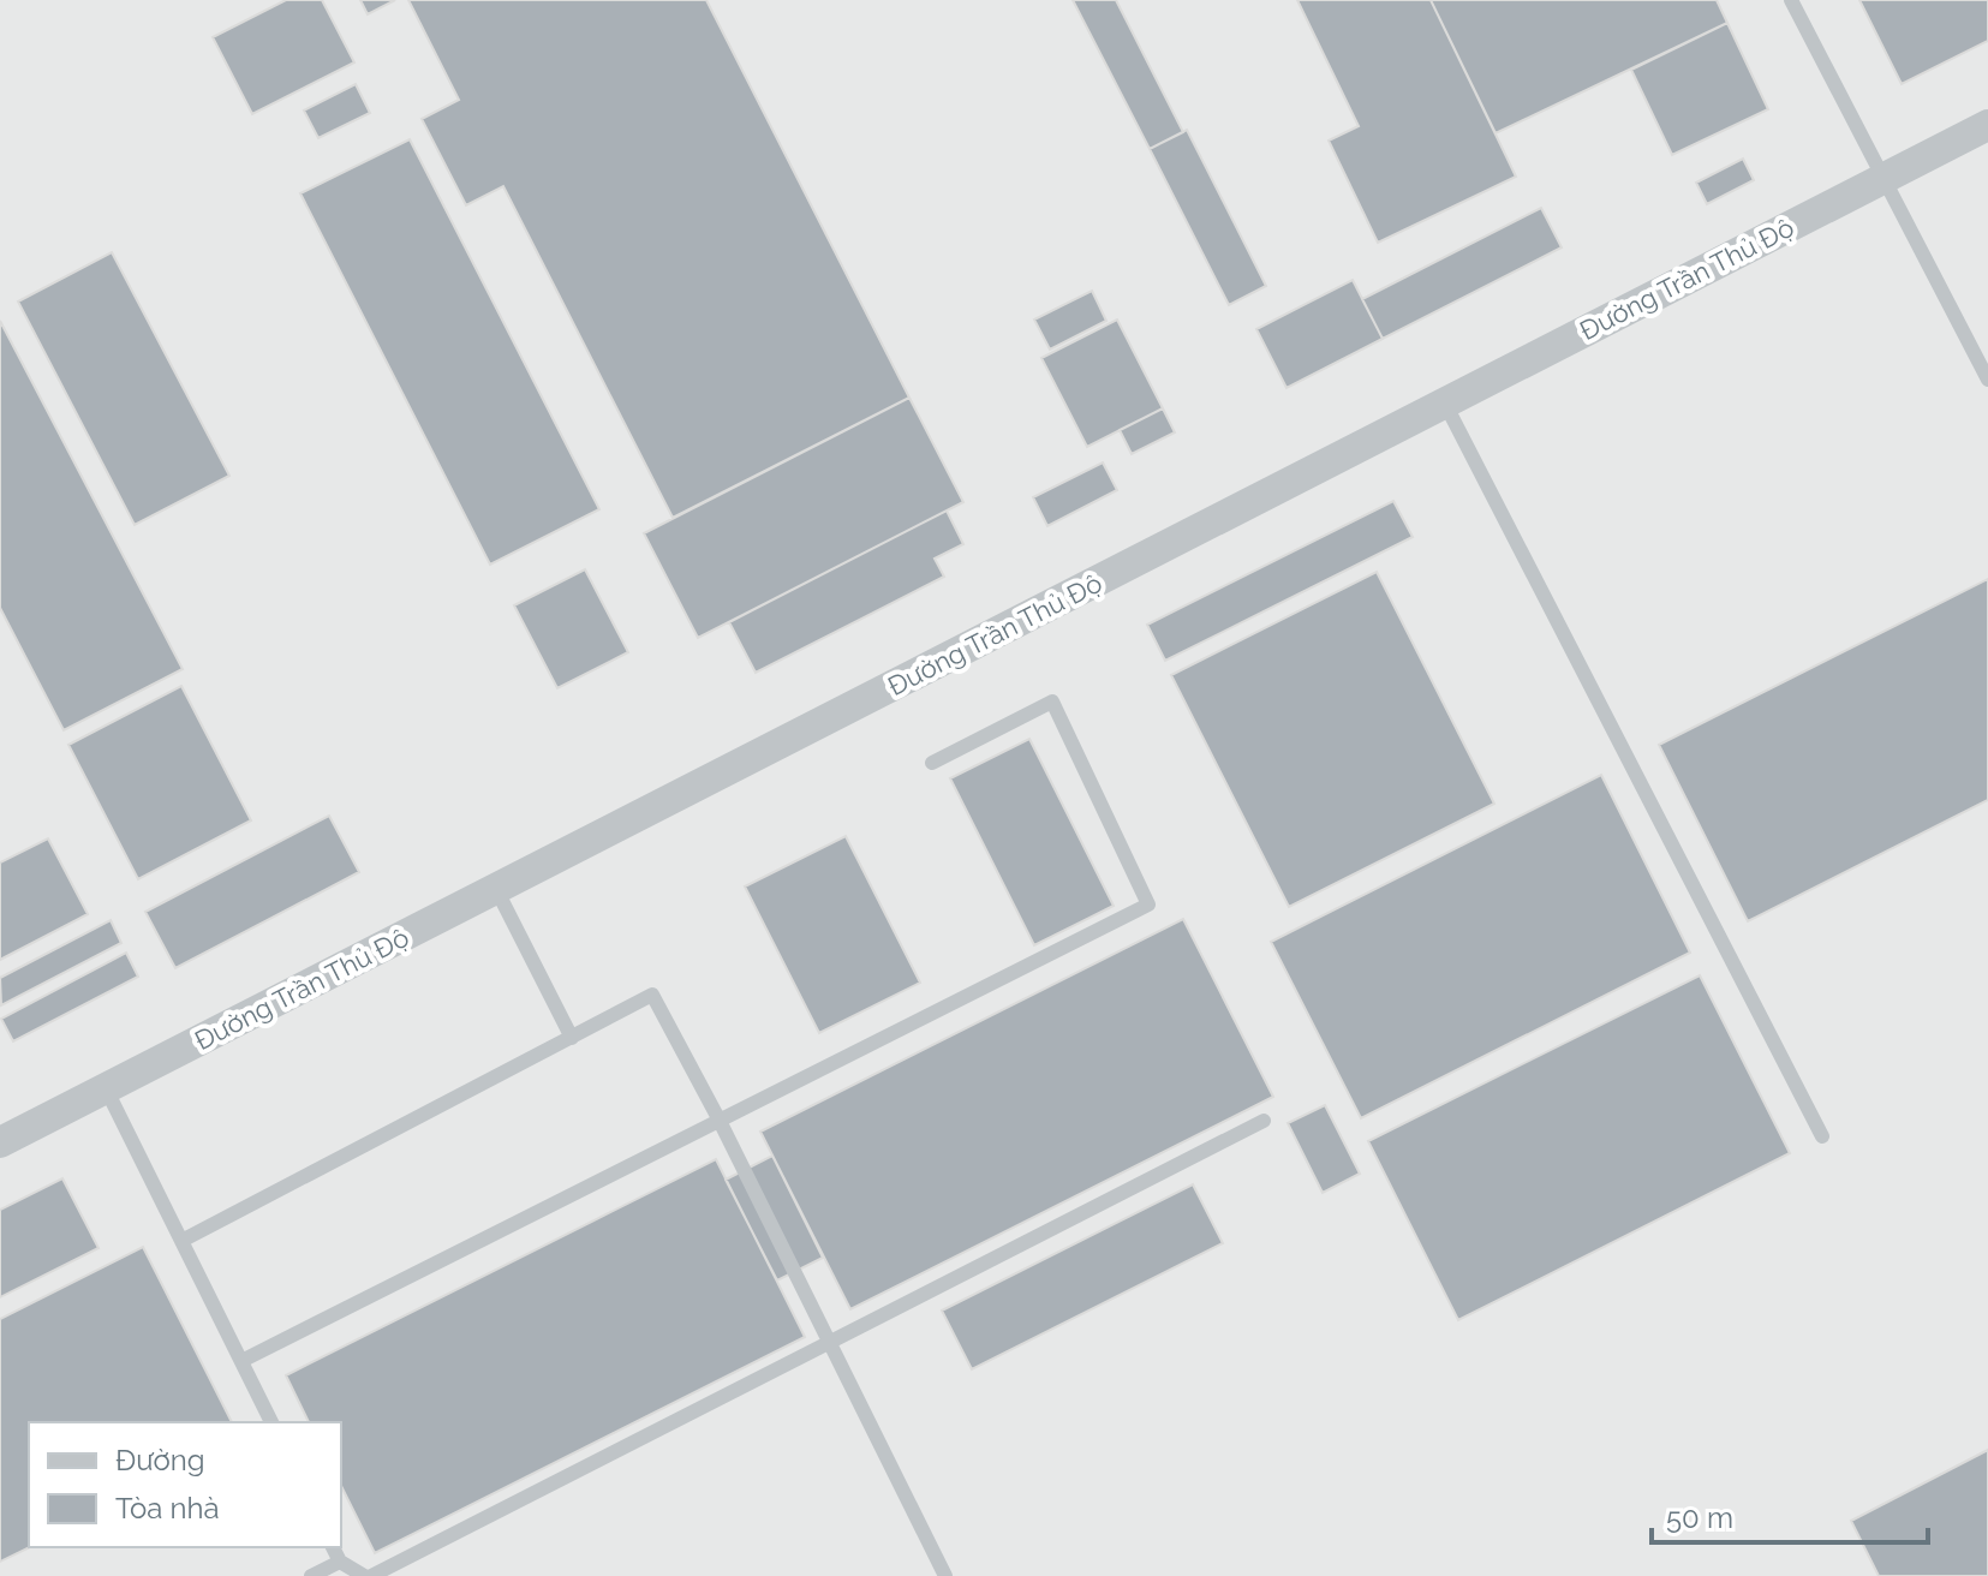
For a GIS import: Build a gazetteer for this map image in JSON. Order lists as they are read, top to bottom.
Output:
{
  "streets": {
    "street": ["Đường Trần Thủ Độ"]
  },
  "legend": ["Đường", "Tòa nhà"],
  "scale_bar": "50 m"
}
